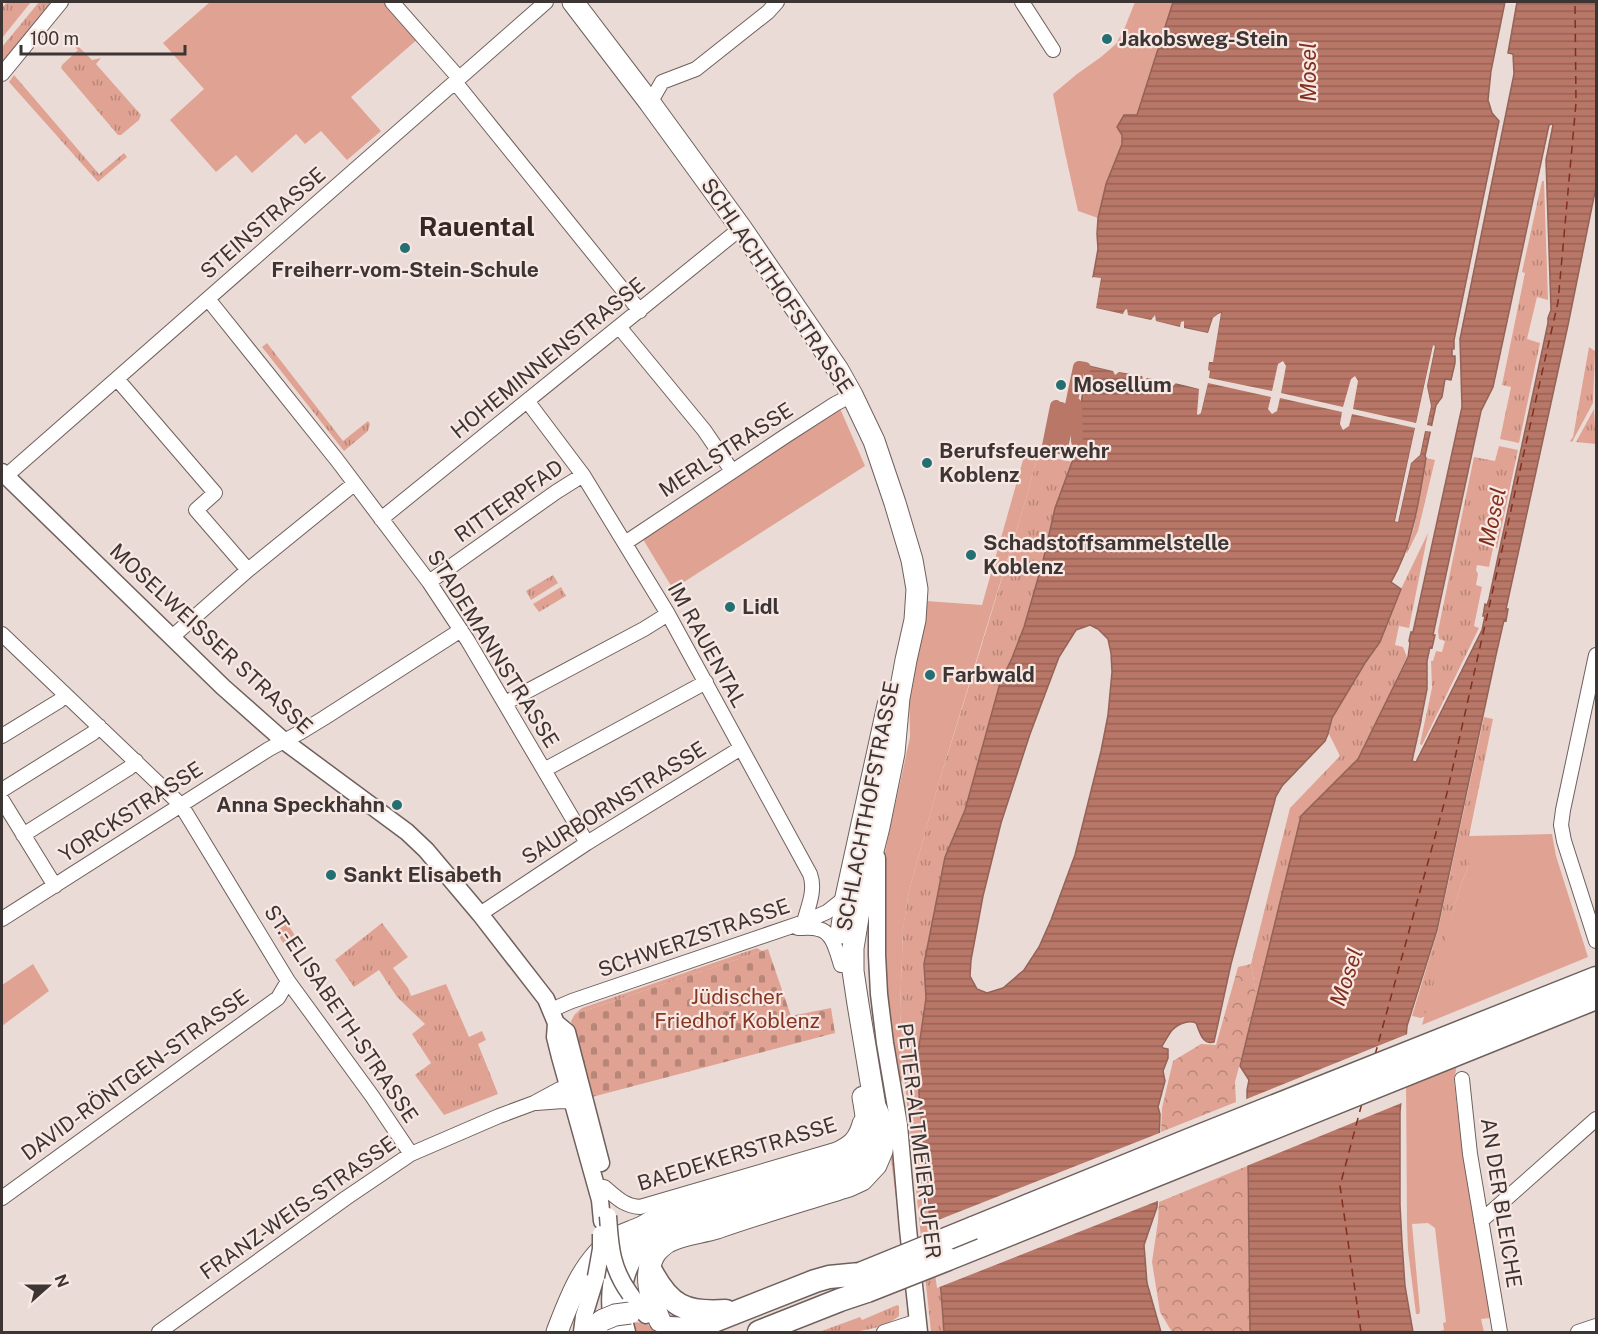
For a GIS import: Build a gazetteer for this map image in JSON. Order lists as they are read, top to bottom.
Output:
{
  "streets": {
    "main road": ["SCHLACHTHOFSTRASSE"],
    "street": [
      "STEINSTRASSE",
      "HOHEMINNENSTRASSE",
      "MERLSTRASSE",
      "RITTERPFAD",
      "MOSELWEISSER STRASSE",
      "IM RAUENTAL",
      "STADEMANNSTRASSE",
      "SAURBORNSTRASSE",
      "YORCKSTRASSE",
      "SCHWERZSTRASSE",
      "ST.-ELISABETH-STRASSE",
      "DAVID-RÖNTGEN-STRASSE",
      "PETER-ALTMEIER-UFER",
      "BAEDEKERSTRASSE",
      "AN DER BLEICHE",
      "FRANZ-WEIS-STRASSE"
    ]
  },
  "crossings": [
    ["STEINSTRASSE", "MOSELWEISSER STRASSE"],
    ["STEINSTRASSE", "STADEMANNSTRASSE"],
    ["SCHLACHTHOFSTRASSE", "HOHEMINNENSTRASSE"],
    ["SCHLACHTHOFSTRASSE", "MERLSTRASSE"],
    ["SCHLACHTHOFSTRASSE", "MOSELWEISSER STRASSE"],
    ["SCHLACHTHOFSTRASSE", "SCHWERZSTRASSE"],
    ["SCHLACHTHOFSTRASSE", "PETER-ALTMEIER-UFER"],
    ["SCHLACHTHOFSTRASSE", "BAEDEKERSTRASSE"],
    ["HOHEMINNENSTRASSE", "IM RAUENTAL"],
    ["HOHEMINNENSTRASSE", "STADEMANNSTRASSE"],
    ["MERLSTRASSE", "IM RAUENTAL"],
    ["RITTERPFAD", "IM RAUENTAL"],
    ["RITTERPFAD", "STADEMANNSTRASSE"],
    ["MOSELWEISSER STRASSE", "SAURBORNSTRASSE"],
    ["MOSELWEISSER STRASSE", "YORCKSTRASSE"],
    ["MOSELWEISSER STRASSE", "SCHWERZSTRASSE"],
    ["MOSELWEISSER STRASSE", "BAEDEKERSTRASSE"],
    ["MOSELWEISSER STRASSE", "FRANZ-WEIS-STRASSE"],
    ["IM RAUENTAL", "SAURBORNSTRASSE"],
    ["IM RAUENTAL", "SCHWERZSTRASSE"],
    ["STADEMANNSTRASSE", "SAURBORNSTRASSE"],
    ["STADEMANNSTRASSE", "YORCKSTRASSE"],
    ["YORCKSTRASSE", "ST.-ELISABETH-STRASSE"],
    ["ST.-ELISABETH-STRASSE", "DAVID-RÖNTGEN-STRASSE"],
    ["ST.-ELISABETH-STRASSE", "FRANZ-WEIS-STRASSE"]
  ],
  "districts": ["Rauental"],
  "water": ["Mosel"],
  "parks": ["Jüdischer Friedhof Koblenz"],
  "places": [
    "Jakobsweg-Stein",
    "Freiherr-vom-Stein-Schule",
    "Mosellum",
    "Berufsfeuerwehr Koblenz",
    "Schadstoffsammelstelle Koblenz",
    "Lidl",
    "Farbwald",
    "Anna Speckhahn",
    "Sankt Elisabeth"
  ],
  "scale_bar": "100 m",
  "north": "right"
}
